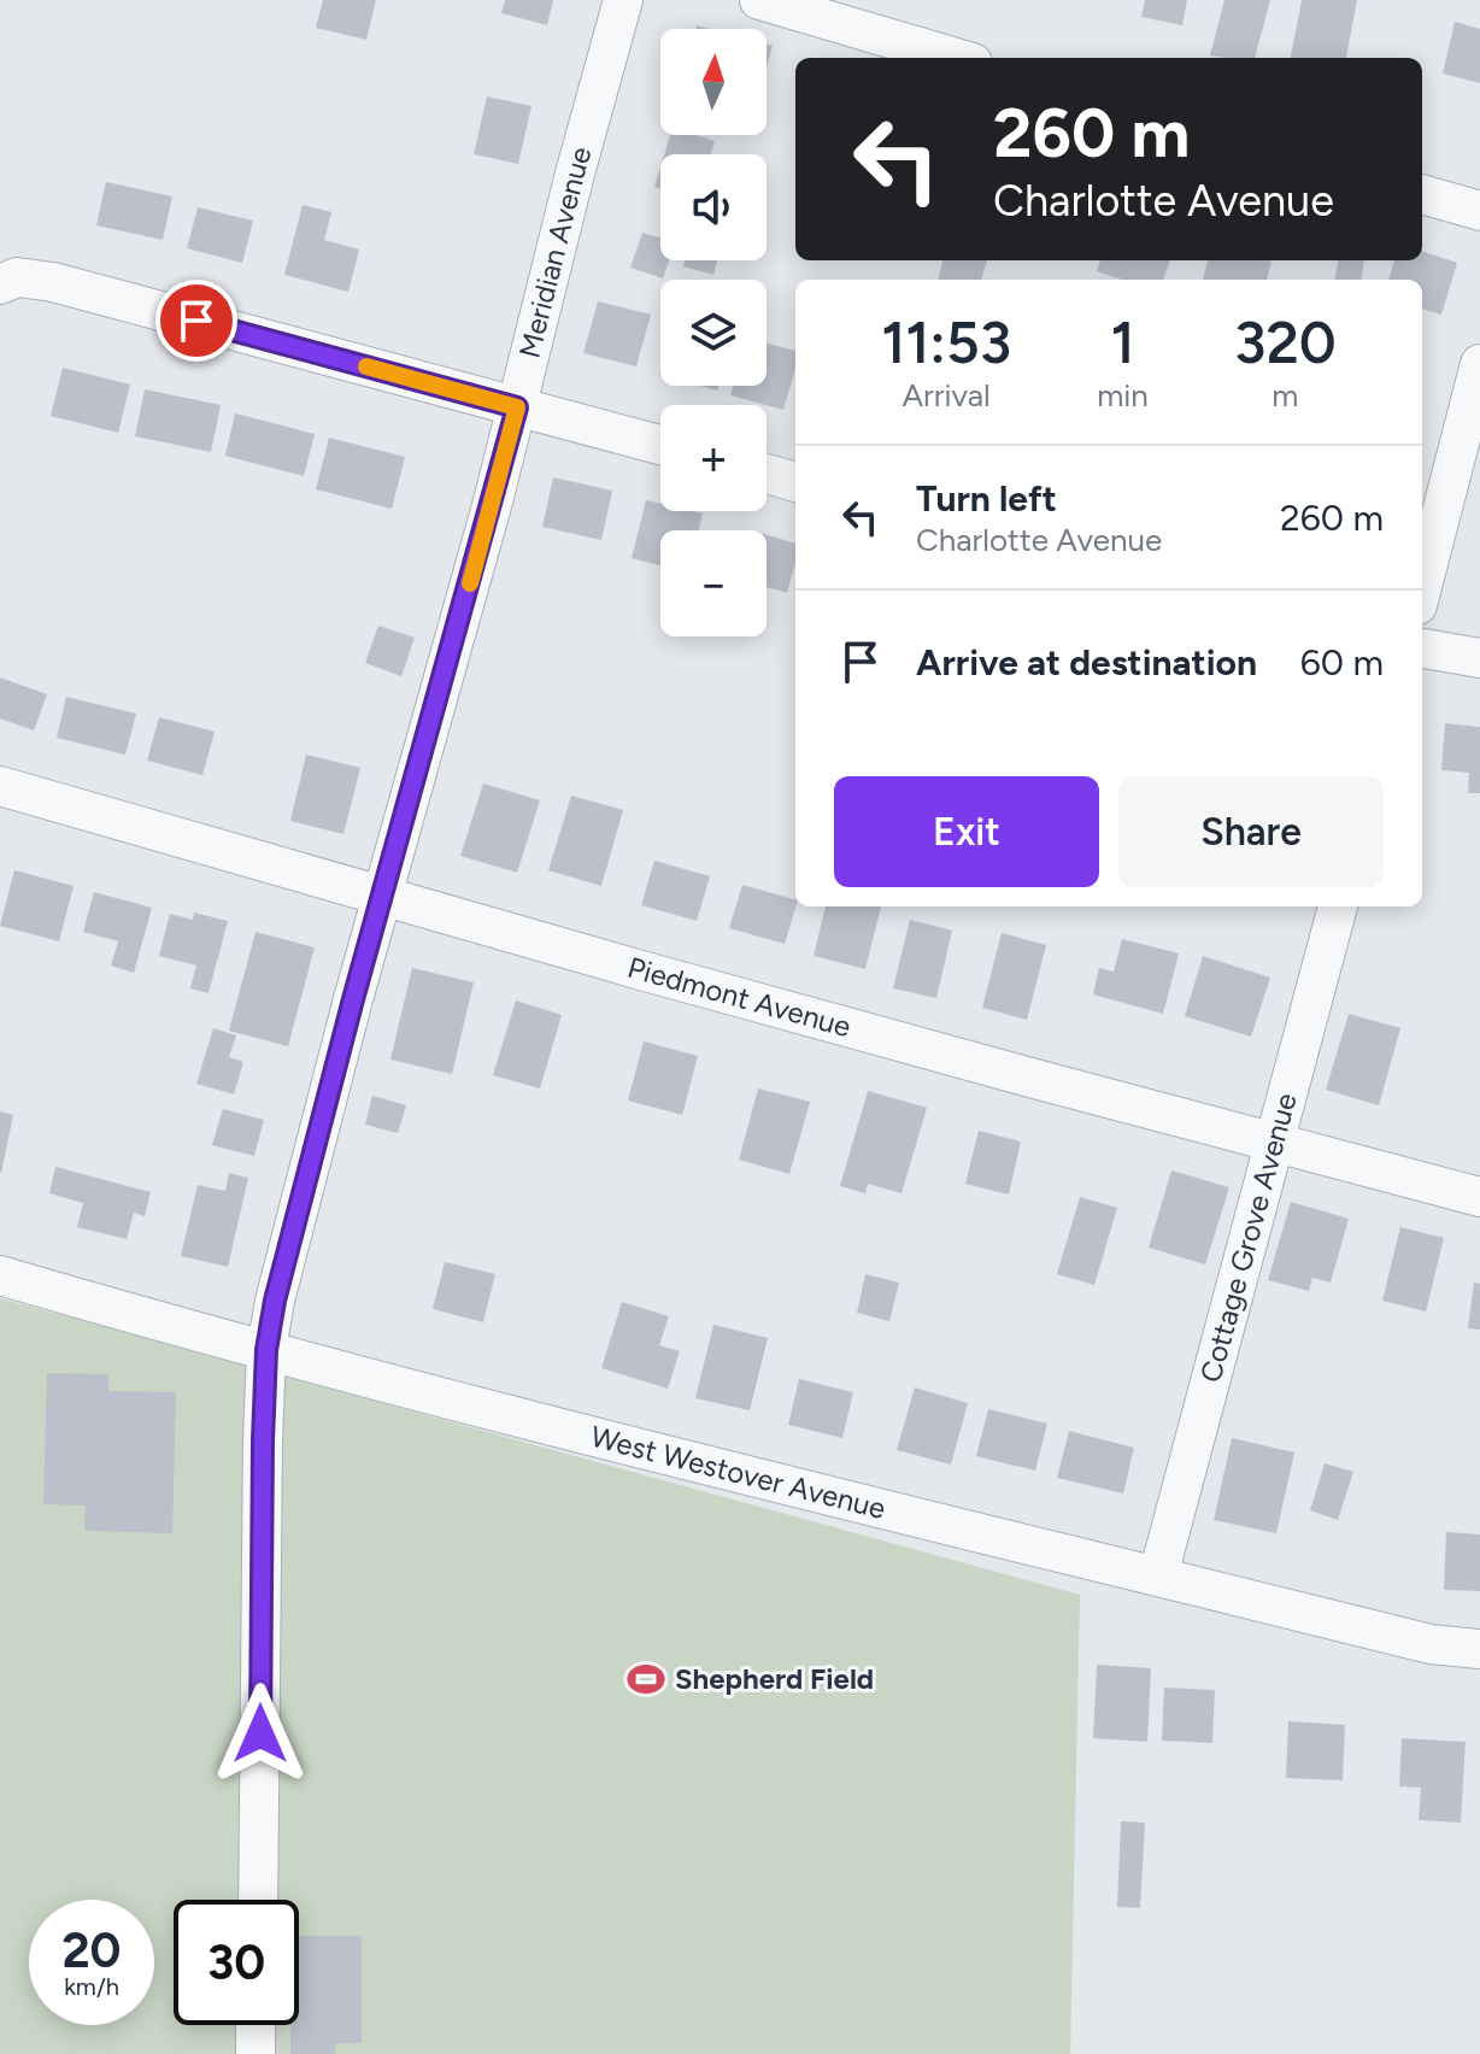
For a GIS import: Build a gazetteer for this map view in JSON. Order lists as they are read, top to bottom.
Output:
{
  "streets": {
    "street": [
      "Meridian Avenue",
      "Piedmont Avenue",
      "Cottage Grove Avenue",
      "West Westover Avenue"
    ]
  },
  "crossings": [
    ["Meridian Avenue", "Piedmont Avenue"],
    ["Meridian Avenue", "West Westover Avenue"],
    ["Piedmont Avenue", "Cottage Grove Avenue"],
    ["Cottage Grove Avenue", "West Westover Avenue"]
  ],
  "places": {
    "sports": ["Shepherd Field"]
  },
  "north": "top",
  "page": {
    "map_buttons": ["+", "−"],
    "turn": ["260 m", "Charlotte Avenue"],
    "eta": [
      "11:53",
      "Arrival",
      "1",
      "min",
      "320",
      "m"
    ],
    "list": [
      {
        "name": "Turn left",
        "note": "Charlotte Avenue",
        "value": "260 m"
      },
      {
        "name": "Arrive at destination",
        "value": "60 m"
      }
    ],
    "buttons": ["Exit", "Share"],
    "speed": "20 km/h",
    "limit": "30"
  }
}
